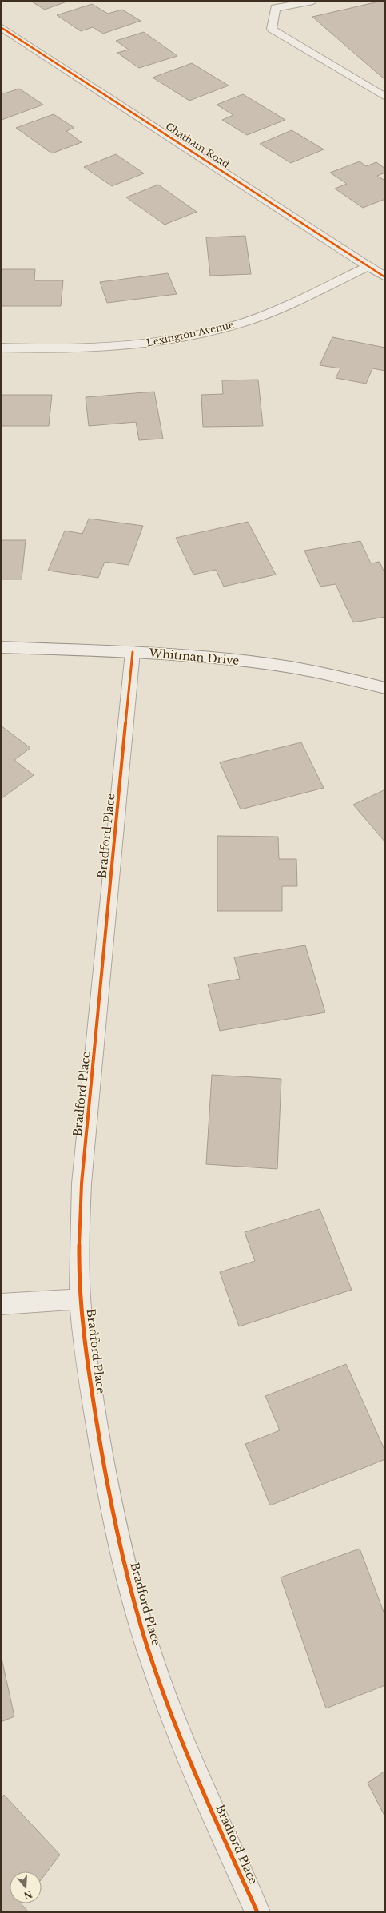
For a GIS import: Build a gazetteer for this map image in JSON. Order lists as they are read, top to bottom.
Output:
{
  "streets": {
    "street": [
      "Chatham Road",
      "Lexington Avenue",
      "Whitman Drive",
      "Bradford Place"
    ]
  },
  "crossings": [
    ["Chatham Road", "Lexington Avenue"],
    ["Whitman Drive", "Bradford Place"]
  ],
  "north": "bottom"
}
